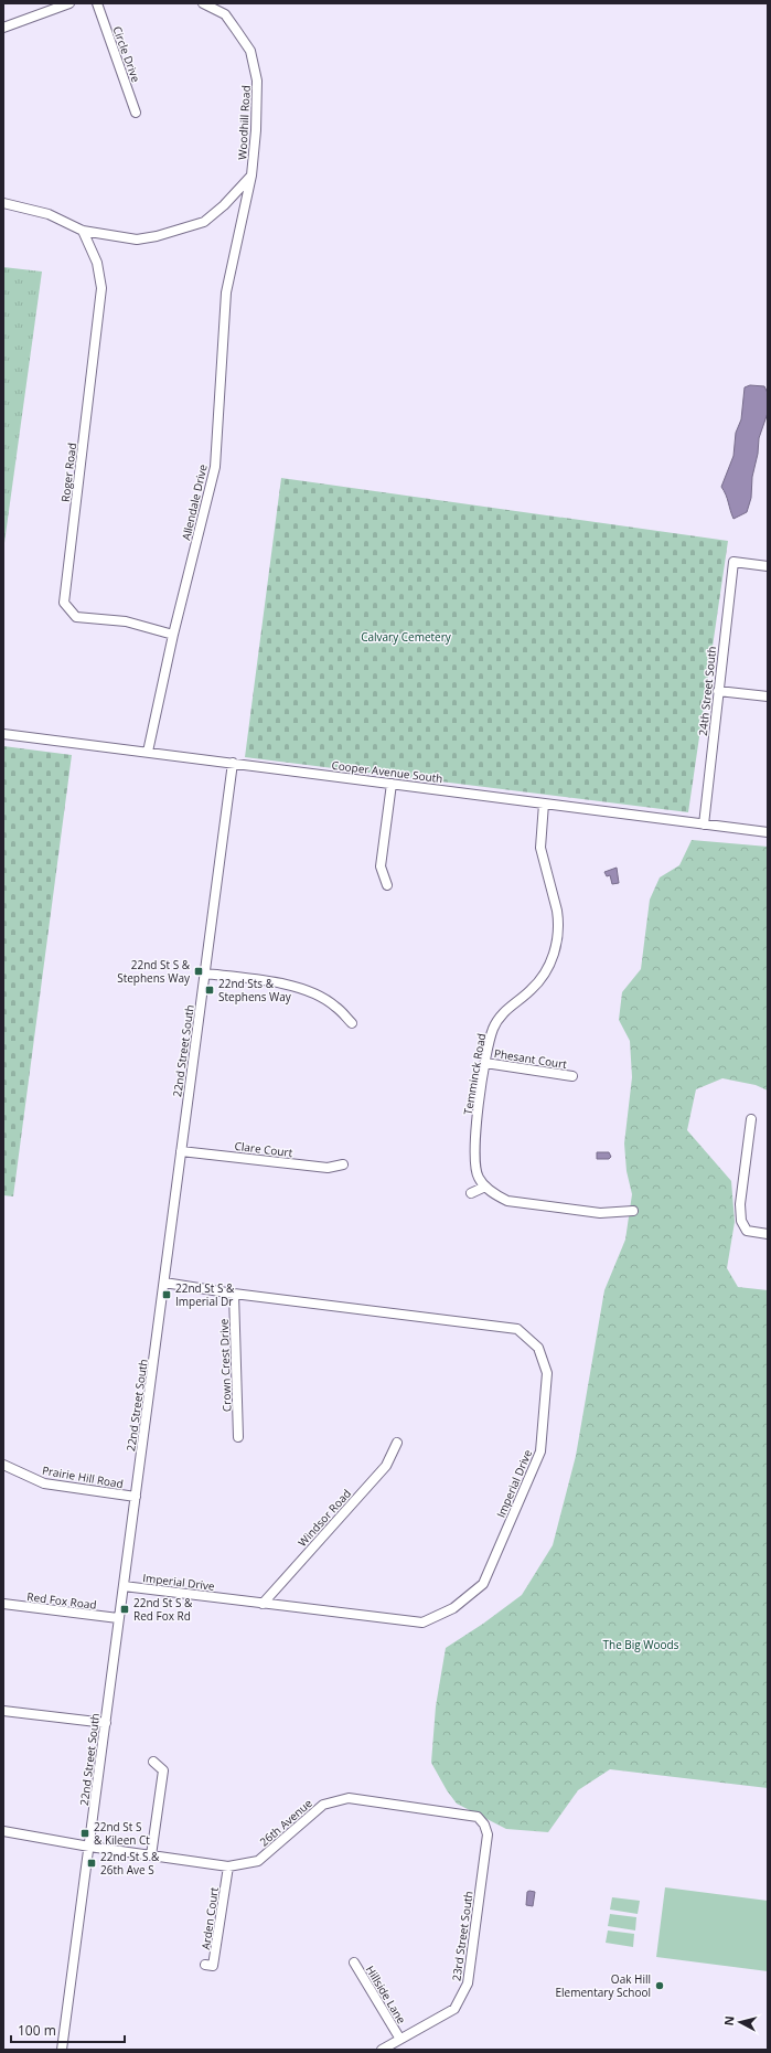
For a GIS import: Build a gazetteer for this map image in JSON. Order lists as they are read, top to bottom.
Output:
{
  "streets": {
    "street": [
      "Circle Drive",
      "Woodhill Road",
      "Roger Road",
      "Allendale Drive",
      "24th Street South",
      "Cooper Avenue South",
      "22nd Street South",
      "Phesant Court",
      "Temminck Road",
      "Clare Court",
      "Crown Crest Drive",
      "Prairie Hill Road",
      "Imperial Drive",
      "Windsor Road",
      "Red Fox Road",
      "26th Avenue",
      "Arden Court",
      "23rd Street South",
      "Hillside Lane"
    ]
  },
  "crossings": [
    ["Woodhill Road", "Roger Road"],
    ["Woodhill Road", "Allendale Drive"],
    ["Roger Road", "Allendale Drive"],
    ["Allendale Drive", "Cooper Avenue South"],
    ["24th Street South", "Cooper Avenue South"],
    ["Cooper Avenue South", "22nd Street South"],
    ["Cooper Avenue South", "Temminck Road"],
    ["22nd Street South", "Clare Court"],
    ["22nd Street South", "Prairie Hill Road"],
    ["22nd Street South", "Imperial Drive"],
    ["22nd Street South", "Red Fox Road"],
    ["22nd Street South", "26th Avenue"],
    ["Phesant Court", "Temminck Road"],
    ["Crown Crest Drive", "Imperial Drive"],
    ["Imperial Drive", "Windsor Road"],
    ["26th Avenue", "Arden Court"],
    ["26th Avenue", "23rd Street South"],
    ["23rd Street South", "Hillside Lane"]
  ],
  "parks": ["Calvary Cemetery", "The Big Woods"],
  "places": {
    "transit": [
      "22nd St S & Stephens Way",
      "22nd Sts & Stephens Way",
      "22nd St S & Imperial Dr",
      "22nd St S & Red Fox Rd",
      "22nd St S & Kileen Ct",
      "22nd St S & 26th Ave S"
    ],
    "other": ["Oak Hill Elementary School"]
  },
  "scale_bar": "100 m",
  "north": "left"
}
